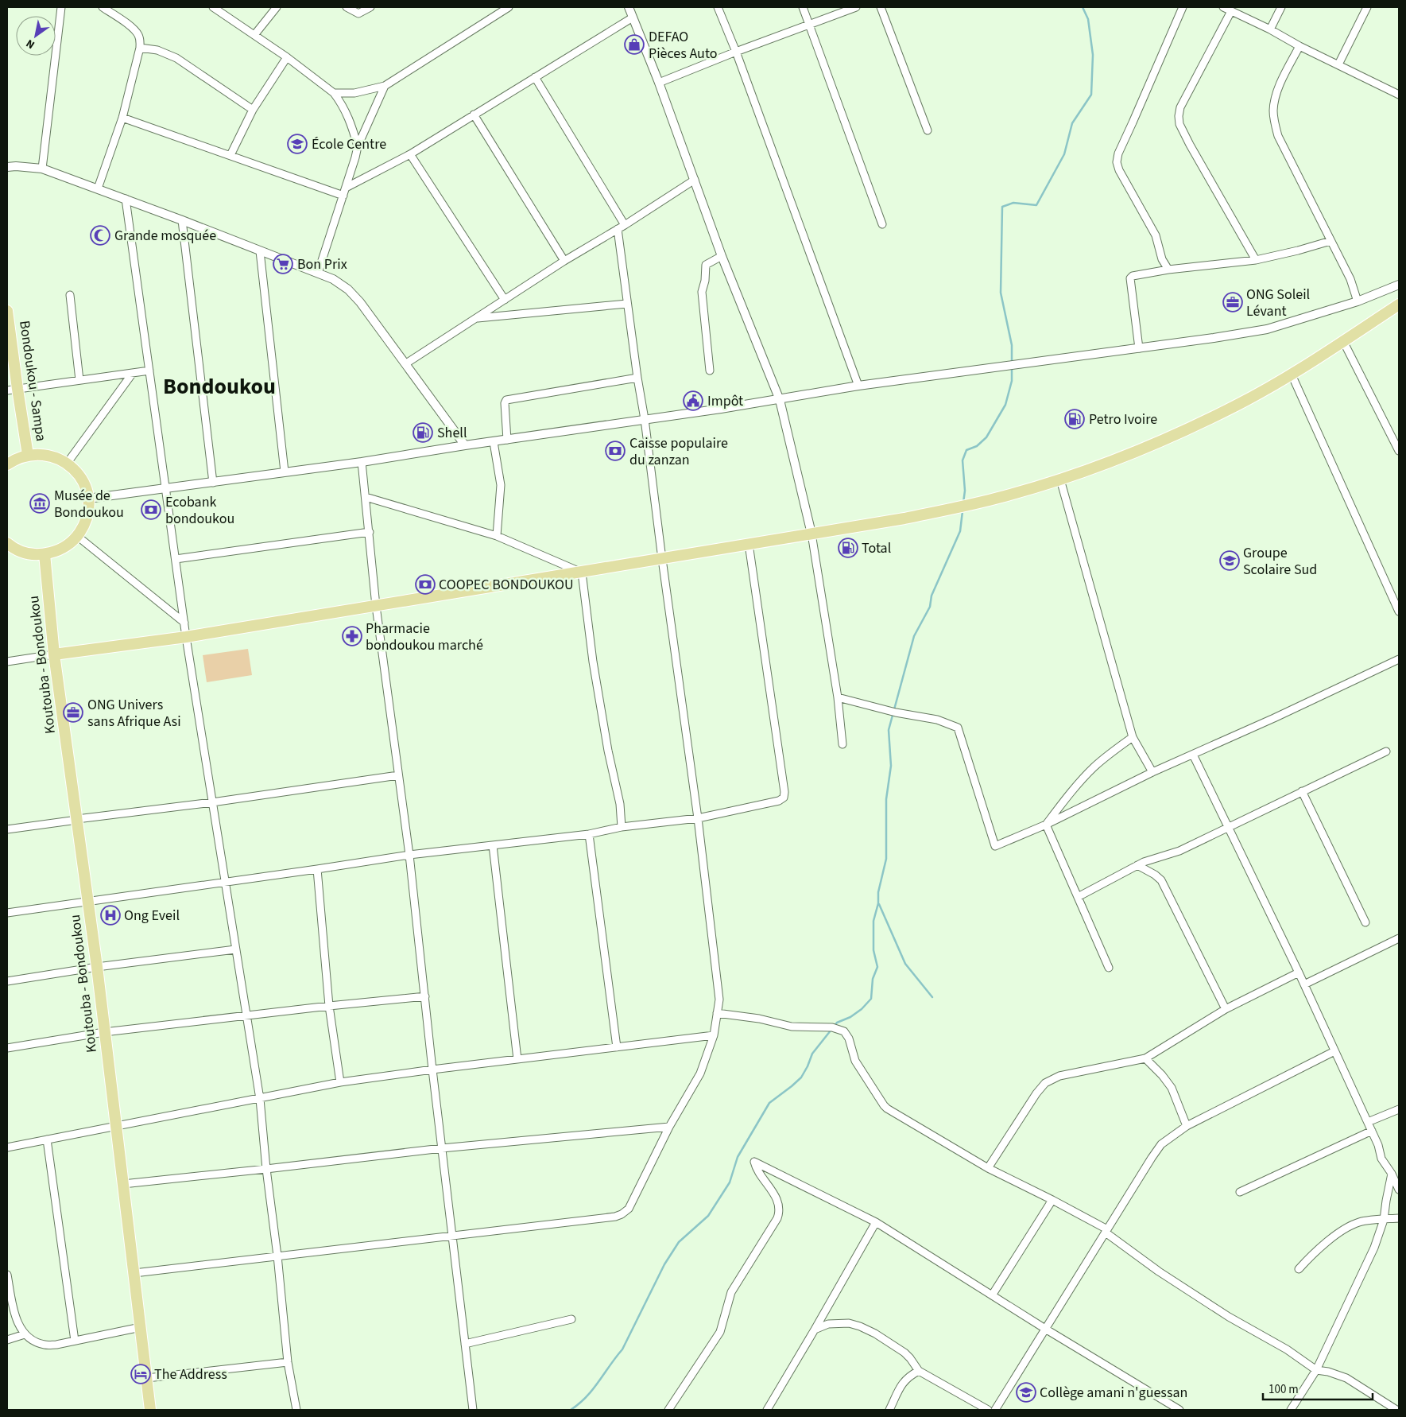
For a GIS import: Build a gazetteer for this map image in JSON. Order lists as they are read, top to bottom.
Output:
{
  "streets": {
    "main road": ["Bondoukou - Sampa", "Koutouba - Bondoukou"]
  },
  "districts": ["Bondoukou"],
  "places": {
    "shop": ["DEFAO Pièces Auto"],
    "school or university": ["École Centre", "Groupe Scolaire Sud", "Collège amani n'guessan"],
    "mosque": ["Grande mosquée"],
    "supermarket": ["Bon Prix"],
    "office": ["ONG Soleil Lévant", "ONG Univers sans Afrique Asi"],
    "public building": ["Impôt"],
    "fuel station": ["Petro Ivoire", "Shell", "Total"],
    "bank": ["Caisse populaire du zanzan", "Ecobank bondoukou", "COOPEC BONDOUKOU"],
    "museum": ["Musée de Bondoukou"],
    "pharmacy": ["Pharmacie bondoukou marché"],
    "hospital": ["Ong Eveil"],
    "hotel": ["The Address"]
  },
  "scale_bar": "100 m",
  "north": "bottom left"
}
